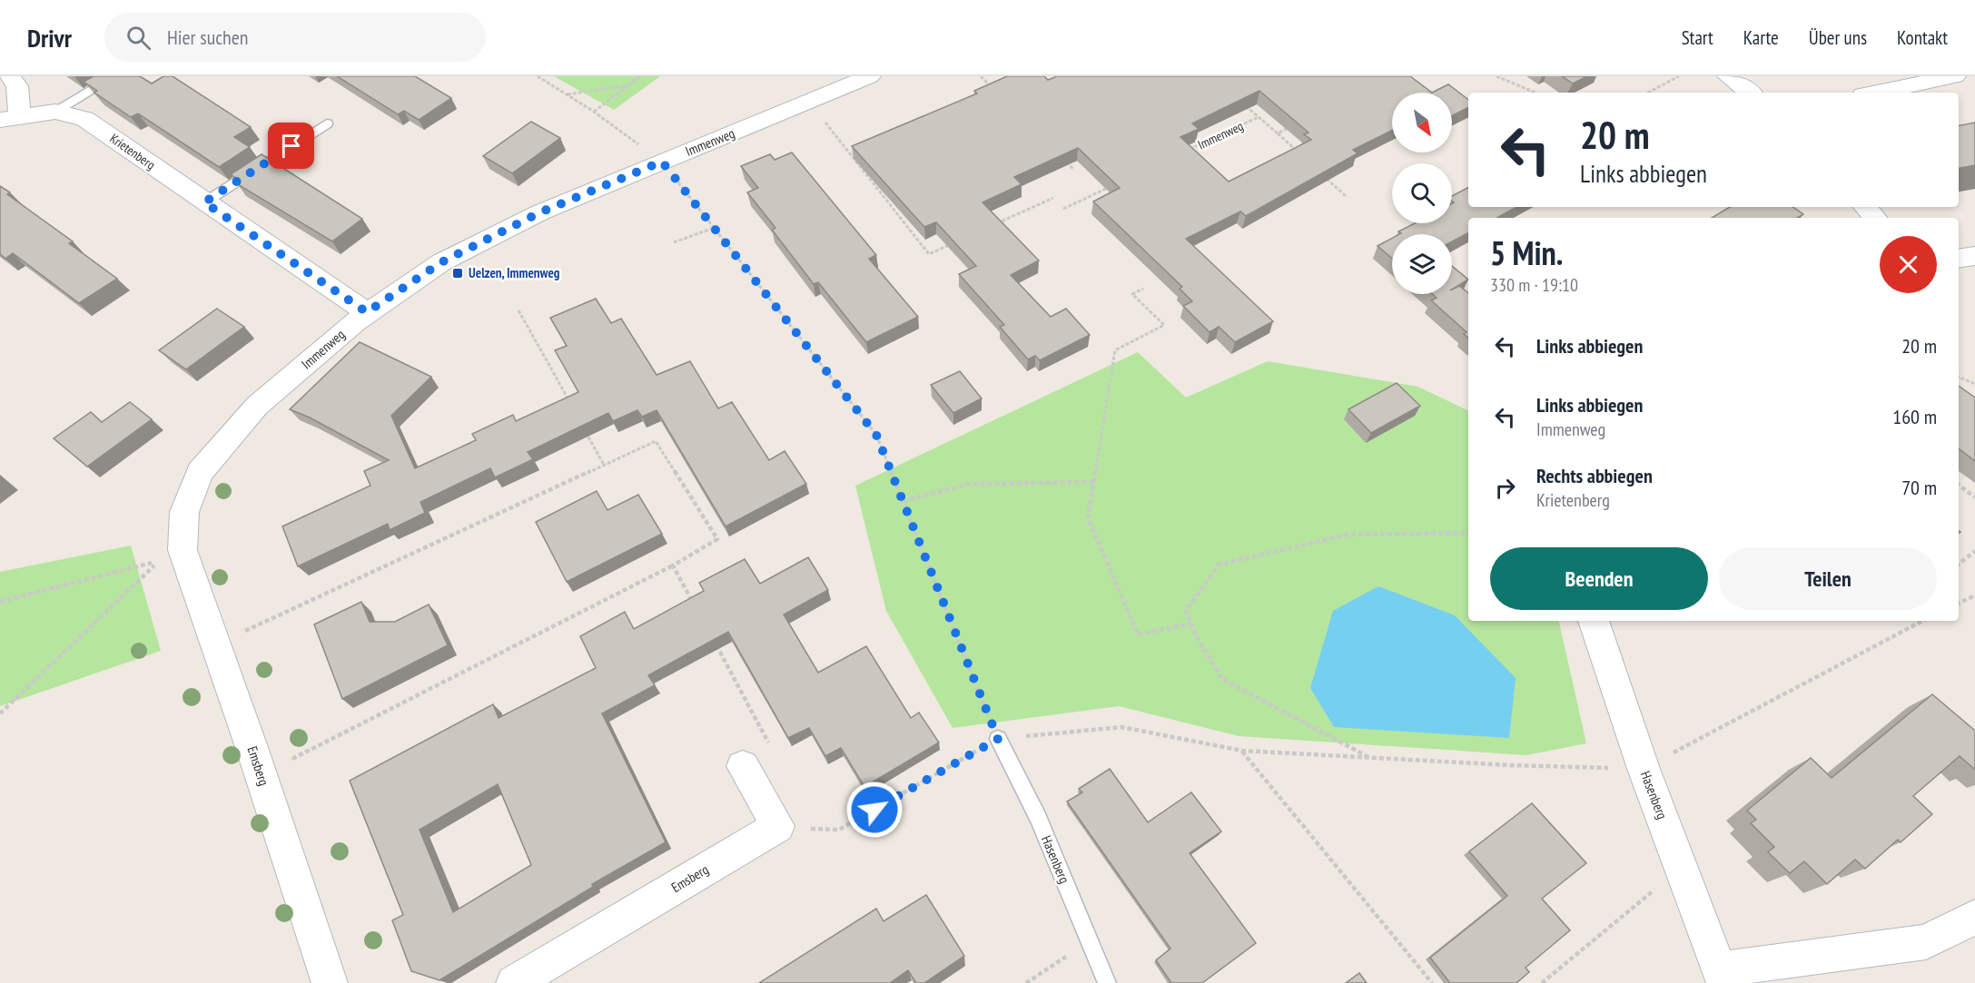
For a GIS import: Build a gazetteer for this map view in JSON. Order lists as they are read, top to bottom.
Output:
{
  "streets": {
    "street": [
      "Immenweg",
      "Krietenberg",
      "Emsberg",
      "Hasenberg"
    ]
  },
  "crossings": [
    ["Immenweg", "Krietenberg"],
    ["Immenweg", "Emsberg"]
  ],
  "places": {
    "transit": ["Uelzen, Immenweg"]
  },
  "north": "bottom right",
  "page": {
    "header": "Drivr",
    "search": "Hier suchen",
    "nav": [
      "Start",
      "Karte",
      "Über uns",
      "Kontakt"
    ],
    "turn": ["20 m", "Links abbiegen"],
    "heading": ["5 Min.", "330 m · 19:10"],
    "list": [
      {
        "name": "Links abbiegen",
        "value": "20 m"
      },
      {
        "name": "Links abbiegen",
        "note": "Immenweg",
        "value": "160 m"
      },
      {
        "name": "Rechts abbiegen",
        "note": "Krietenberg",
        "value": "70 m"
      }
    ],
    "buttons": ["Beenden", "Teilen"]
  }
}
